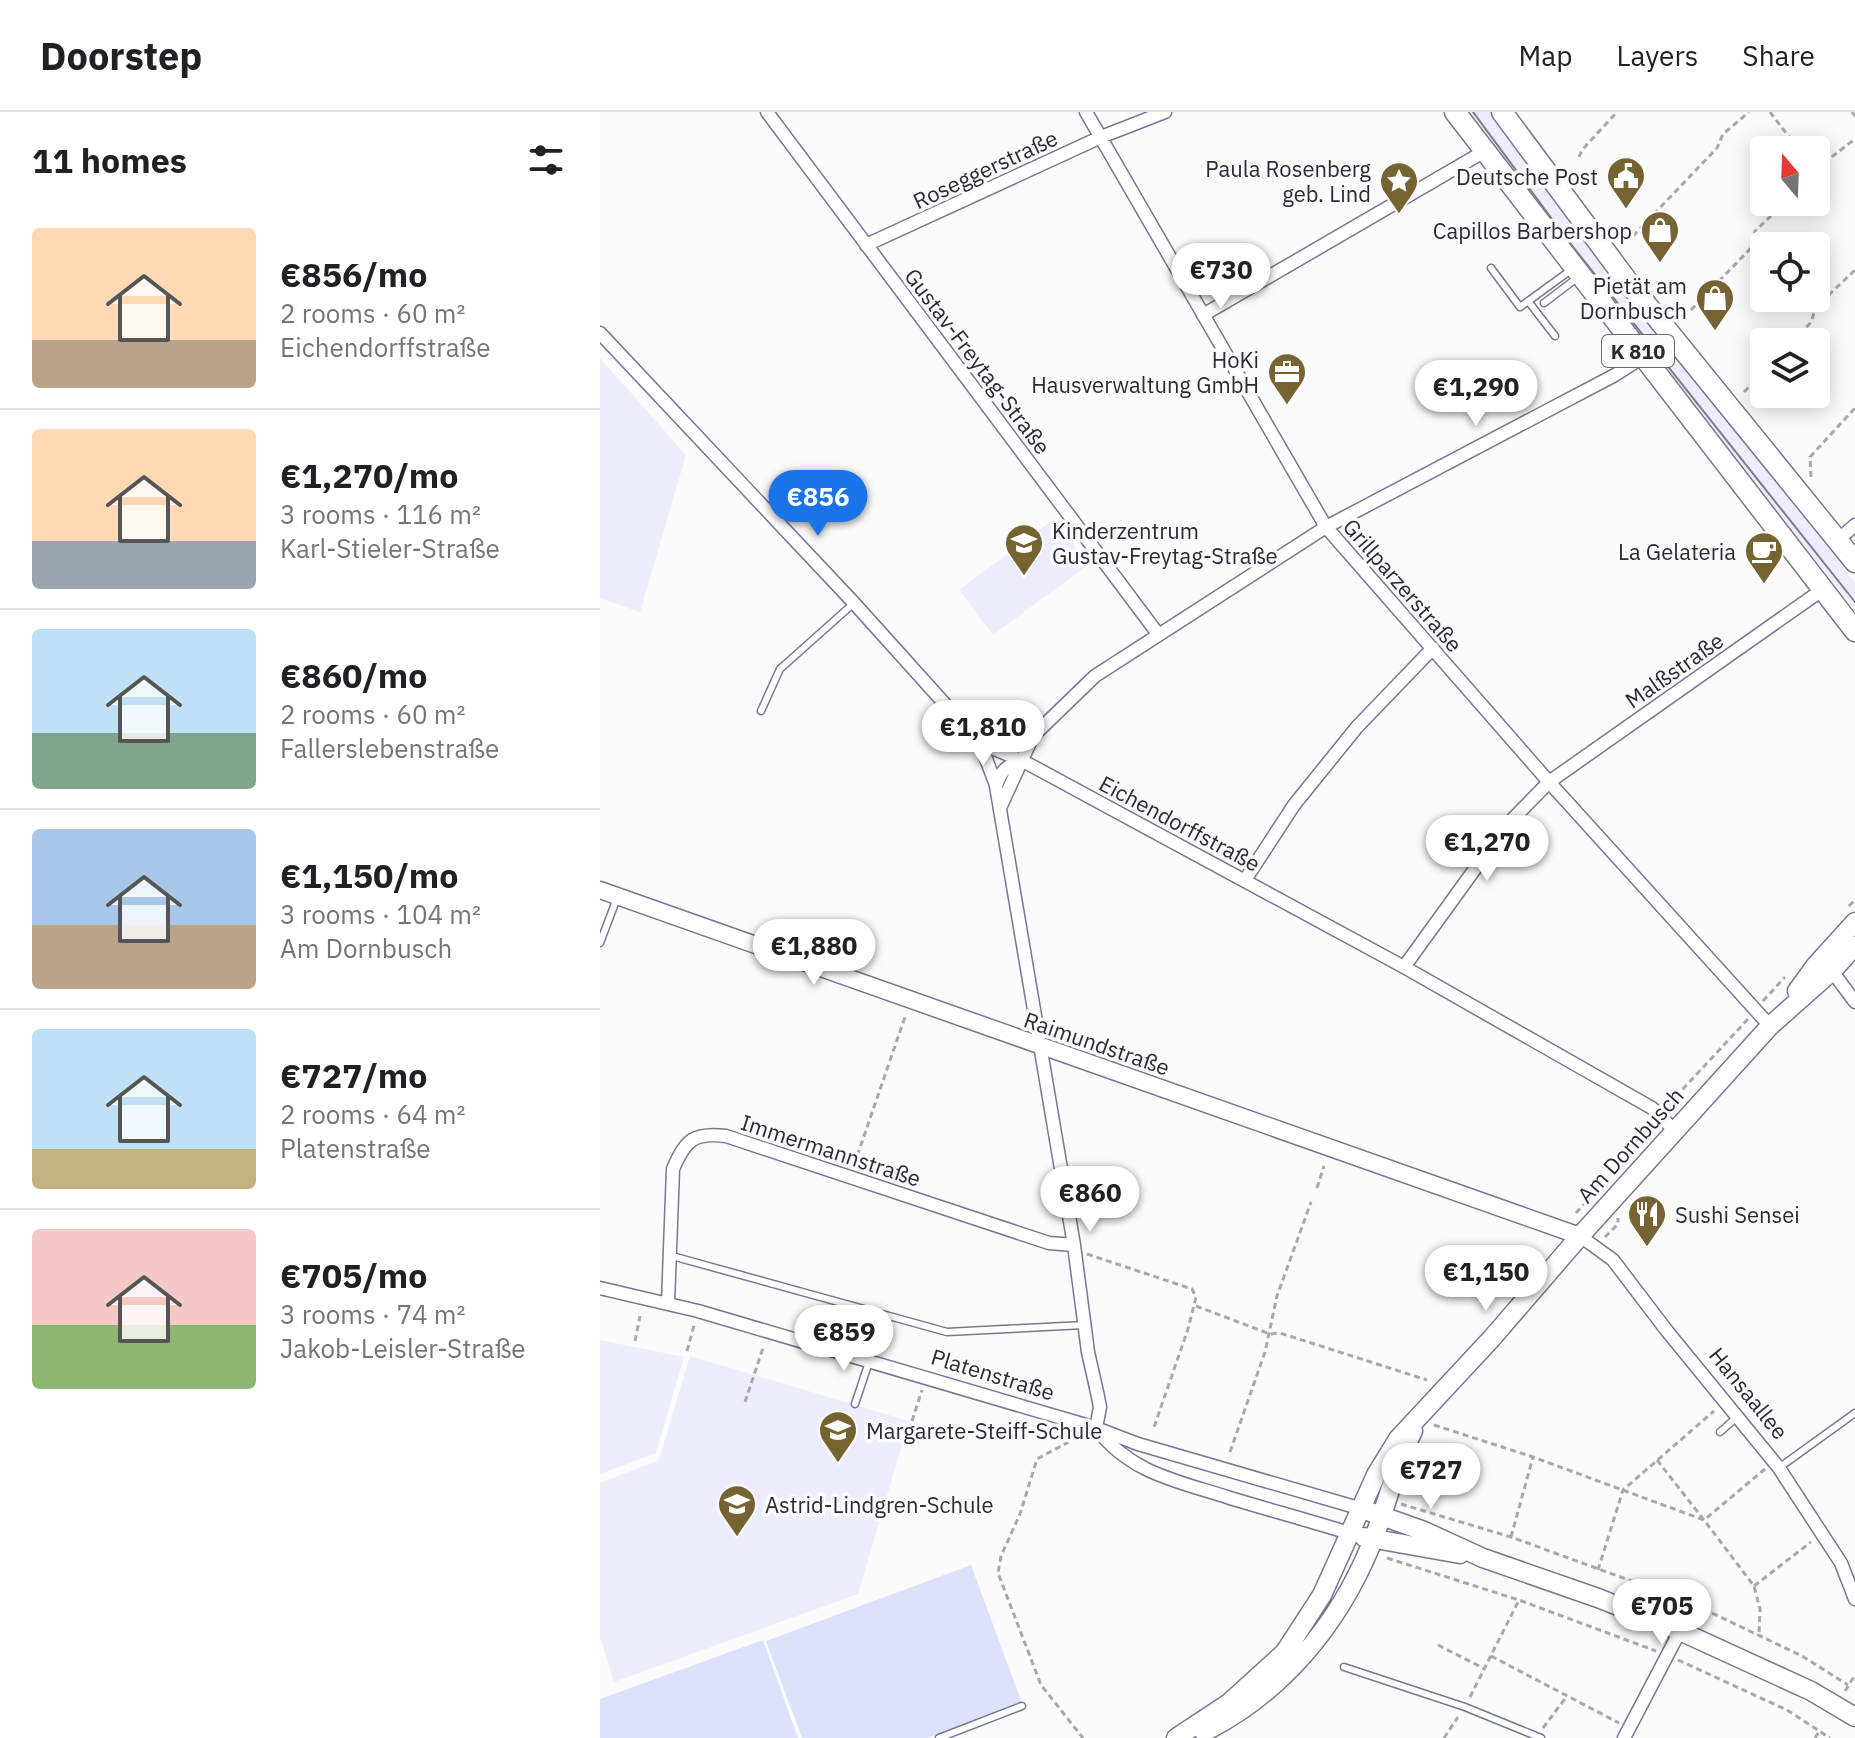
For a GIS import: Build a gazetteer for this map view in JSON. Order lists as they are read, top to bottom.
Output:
{
  "streets": {
    "main road": ["K 810", "Am Dornbusch", "Platenstraße"],
    "street": [
      "Roseggerstraße",
      "Gustav-Freytag-Straße",
      "Grillparzerstraße",
      "Malßstraße",
      "Eichendorffstraße",
      "Raimundstraße",
      "Immermannstraße",
      "Hansaallee"
    ]
  },
  "crossings": [
    ["Roseggerstraße", "Gustav-Freytag-Straße"],
    ["Roseggerstraße", "Grillparzerstraße"],
    ["K 810", "Malßstraße"],
    ["Grillparzerstraße", "Malßstraße"],
    ["Grillparzerstraße", "Am Dornbusch"],
    ["Malßstraße", "Eichendorffstraße"],
    ["Eichendorffstraße", "Am Dornbusch"],
    ["Raimundstraße", "Am Dornbusch"],
    ["Raimundstraße", "Hansaallee"],
    ["Am Dornbusch", "Platenstraße"],
    ["Am Dornbusch", "Hansaallee"],
    ["Immermannstraße", "Platenstraße"]
  ],
  "places": {
    "public building": ["Deutsche Post"],
    "place": ["Paula Rosenberg geb. Lind"],
    "shop": ["Capillos Barbershop", "Pietät am Dornbusch"],
    "office": ["HoKi Hausverwaltung GmbH"],
    "school or university": ["Kinderzentrum Gustav-Freytag-Straße", "Margarete-Steiff-Schule", "Astrid-Lindgren-Schule"],
    "cafe": ["La Gelateria"],
    "restaurant": ["Sushi Sensei"]
  },
  "north": "top",
  "page": {
    "header": "Doorstep",
    "nav": ["Map", "Layers", "Share"],
    "heading": "11 homes",
    "list": [
      {
        "name": "€856/mo",
        "note": "2 rooms · 60 m² · Eichendorffstraße"
      },
      {
        "name": "€1,270/mo",
        "note": "3 rooms · 116 m² · Karl-Stieler-Straße"
      },
      {
        "name": "€860/mo",
        "note": "2 rooms · 60 m² · Fallerslebenstraße"
      },
      {
        "name": "€1,150/mo",
        "note": "3 rooms · 104 m² · Am Dornbusch"
      },
      {
        "name": "€727/mo",
        "note": "2 rooms · 64 m² · Platenstraße"
      },
      {
        "name": "€705/mo",
        "note": "3 rooms · 74 m² · Jakob-Leisler-Straße"
      }
    ],
    "price": [
      "€730",
      "€1,290",
      "€856",
      "€1,810",
      "€1,270",
      "€1,880",
      "€860",
      "€1,150",
      "€859",
      "€727",
      "€705"
    ]
  }
}
